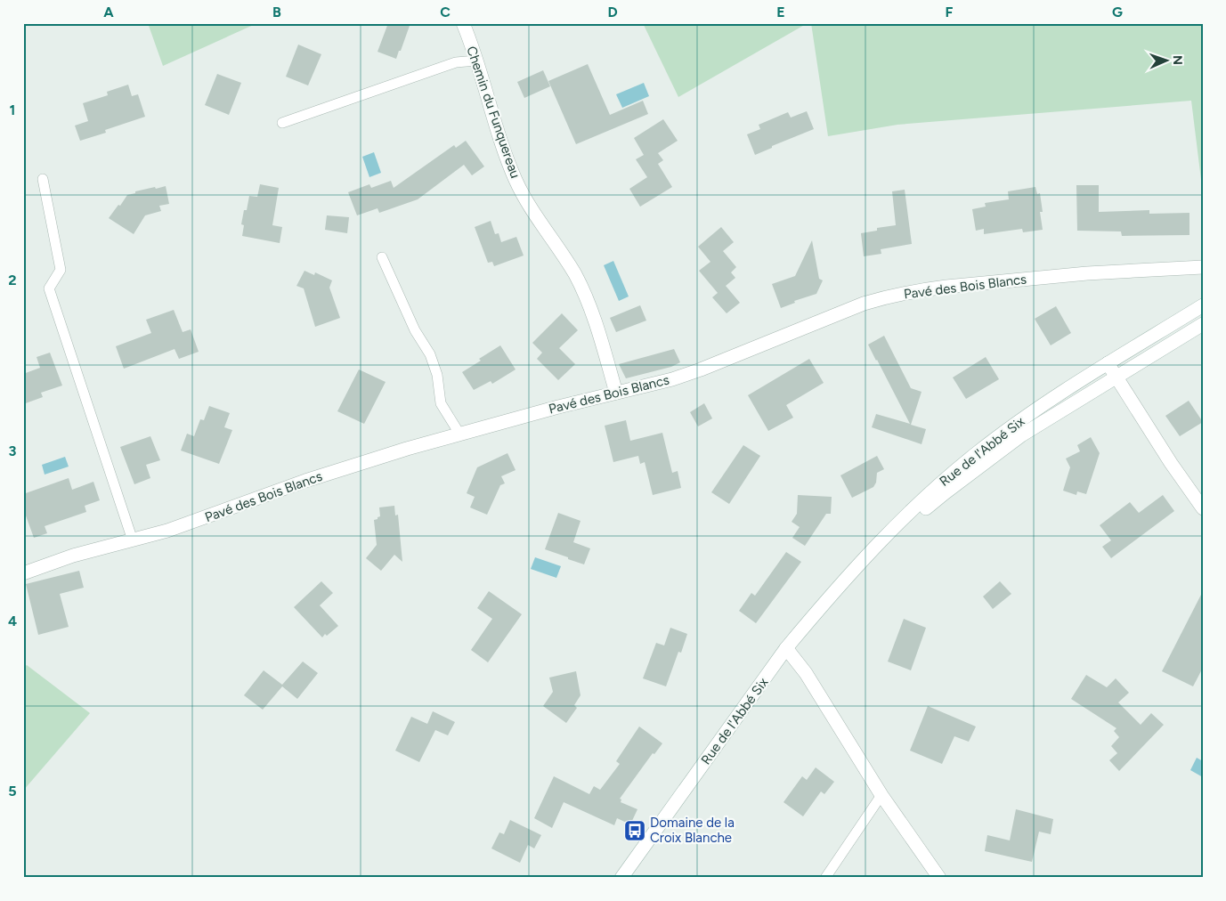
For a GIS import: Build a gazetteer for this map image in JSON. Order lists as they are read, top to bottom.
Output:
{
  "streets": {
    "street": ["Chemin du Funquereau", "Pavé des Bois Blancs", "Rue de l'Abbé Six"]
  },
  "crossings": [
    ["Chemin du Funquereau", "Pavé des Bois Blancs"]
  ],
  "places": {
    "bus stop": ["Domaine de la Croix Blanche"]
  },
  "north": "right",
  "grid": {
    "columns": [
      "A",
      "B",
      "C",
      "D",
      "E",
      "F",
      "G"
    ],
    "rows": [
      "1",
      "2",
      "3",
      "4",
      "5"
    ]
  }
}
